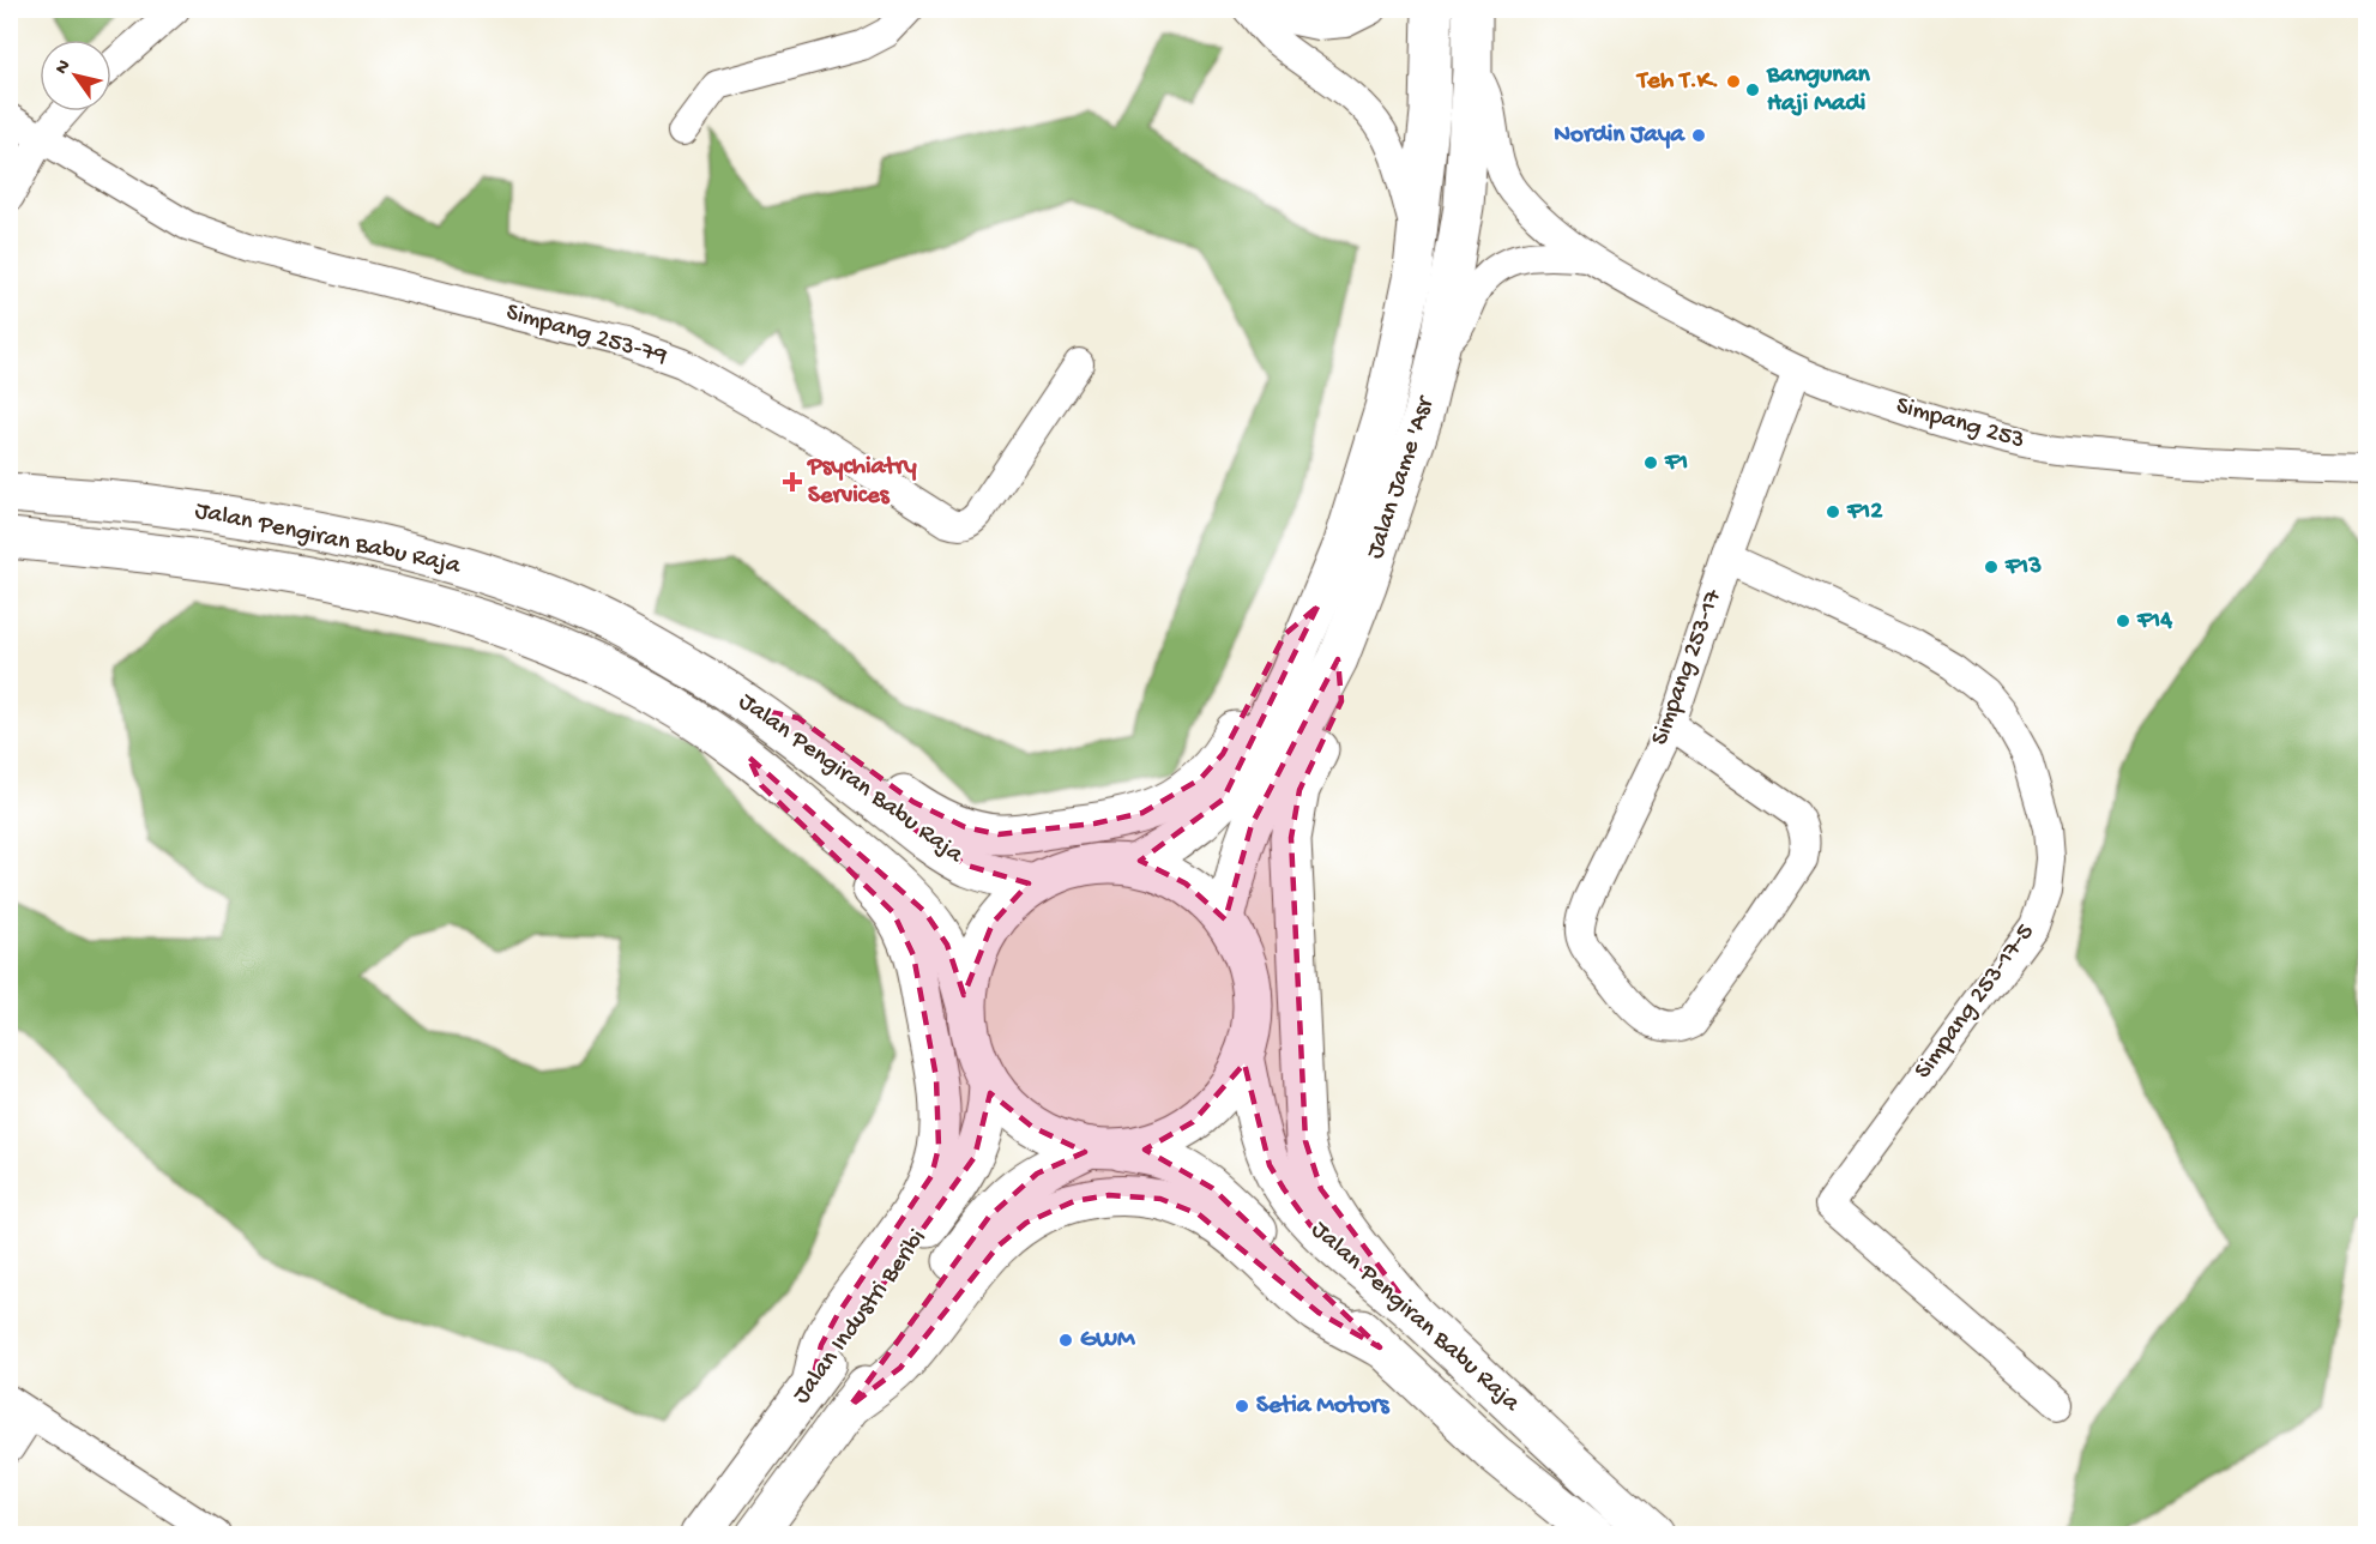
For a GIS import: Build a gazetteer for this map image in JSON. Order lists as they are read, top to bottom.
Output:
{
  "streets": {
    "main road": ["Jalan Jame 'Asr", "Jalan Pengiran Babu Raja", "Jalan Industri Beribi"],
    "street": [
      "Simpang 253-79",
      "Simpang 253",
      "Simpang 253-17",
      "Simpang 253-17-5"
    ]
  },
  "crossings": [
    ["Simpang 253", "Jalan Jame 'Asr"],
    ["Simpang 253", "Simpang 253-17"],
    ["Jalan Pengiran Babu Raja", "Jalan Industri Beribi"],
    ["Simpang 253-17", "Simpang 253-17-5"]
  ],
  "places": {
    "other": [
      "Teh T.K.",
      "Bangunan Haji Madi",
      "Nordin Jaya",
      "F1",
      "F12",
      "F13",
      "F14",
      "GWM",
      "Setia Motors"
    ],
    "health": ["Psychiatry Services"]
  },
  "north": "top left"
}
